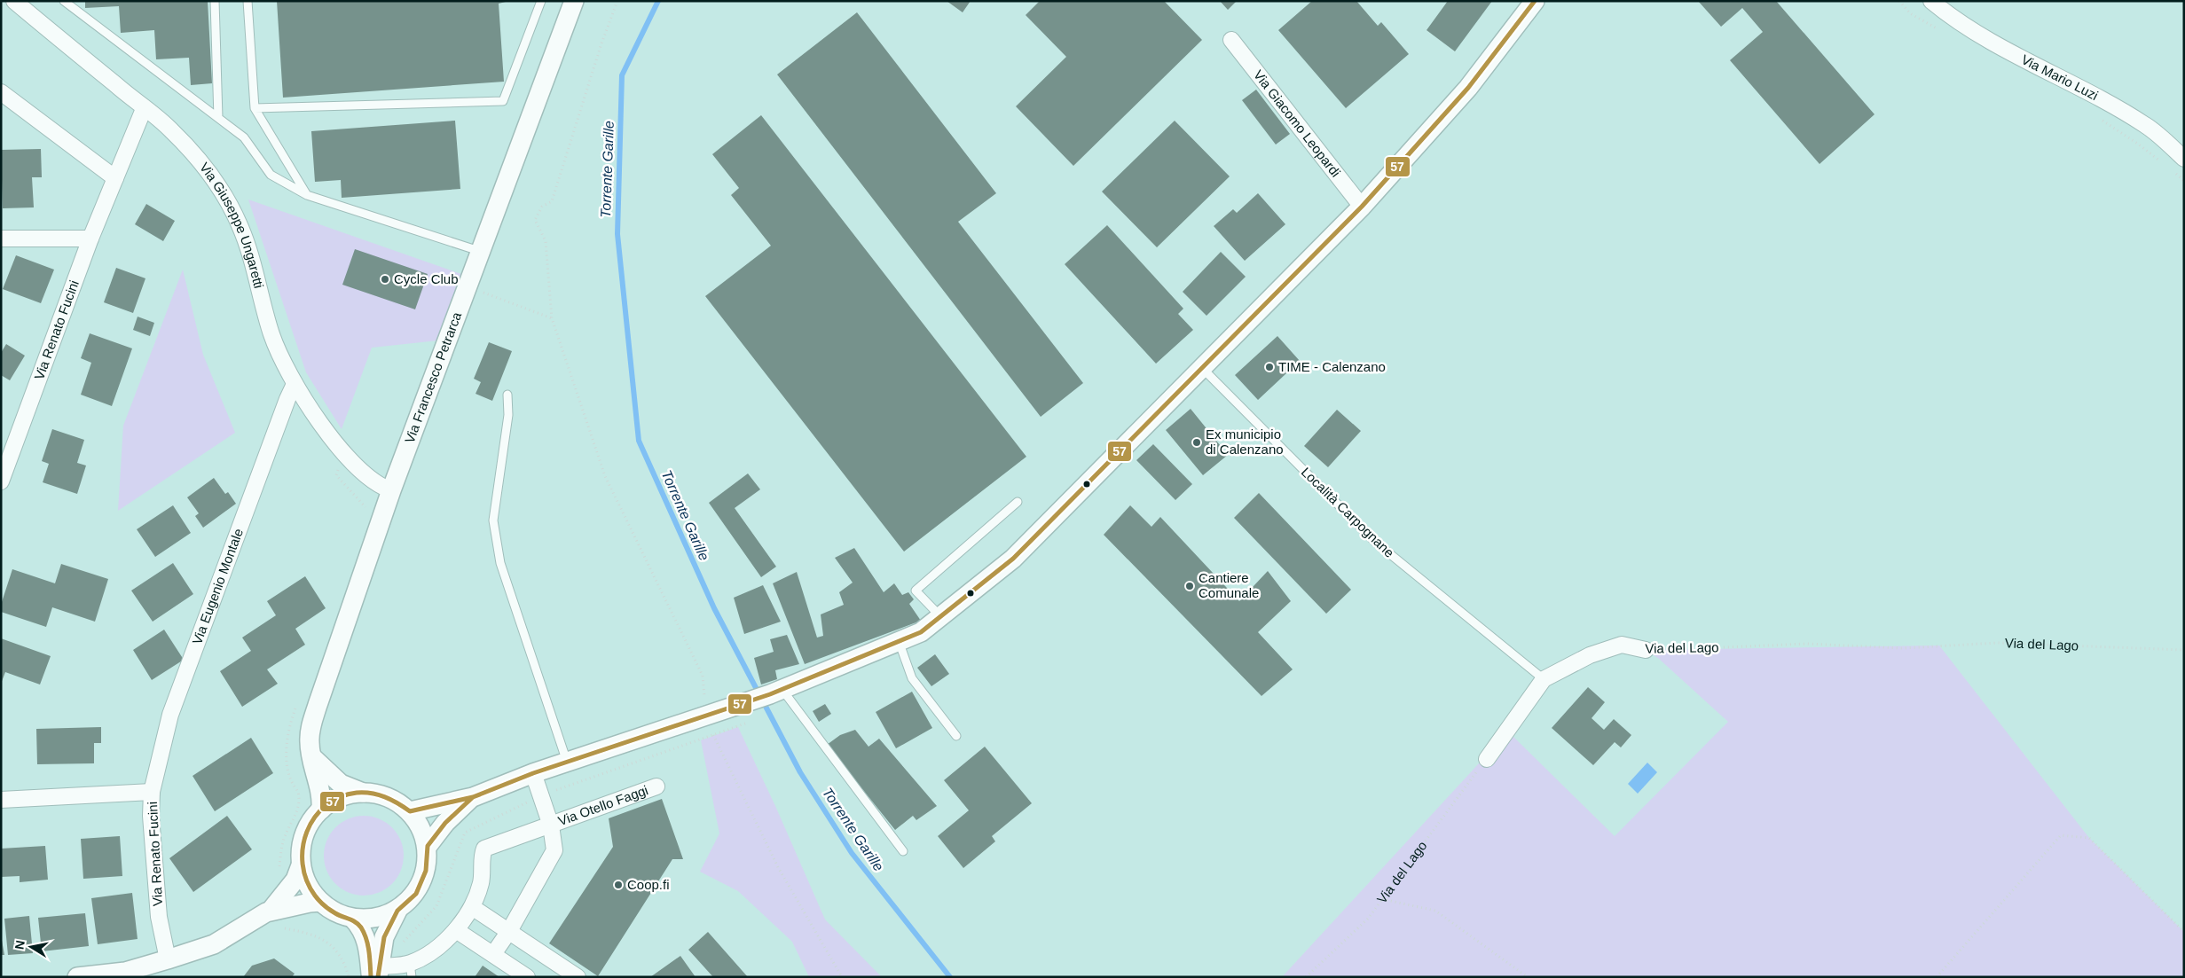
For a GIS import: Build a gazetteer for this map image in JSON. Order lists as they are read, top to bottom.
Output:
{
  "streets": {
    "street": [
      "Via Mario Luzi",
      "Via Giacomo Leopardi",
      "Via Giuseppe Ungaretti",
      "Via Renato Fucini",
      "Via Francesco Petrarca",
      "Via Eugenio Montale",
      "Via del Lago",
      "Via Otello Faggi"
    ],
    "lane": ["Località Carpognane"]
  },
  "crossings": [
    ["Via Giuseppe Ungaretti", "Via Renato Fucini"],
    ["Via Giuseppe Ungaretti", "Via Francesco Petrarca"],
    ["Via Giuseppe Ungaretti", "Via Eugenio Montale"],
    ["Via Renato Fucini", "Via Eugenio Montale"],
    ["Località Carpognane", "Via del Lago"]
  ],
  "water": ["Torrente Garille"],
  "places": [
    "Cycle Club",
    "TIME - Calenzano",
    "Ex municipio di Calenzano",
    "Cantiere Comunale",
    "Coop.fi"
  ],
  "lines": ["transit line 57"],
  "north": "left"
}
